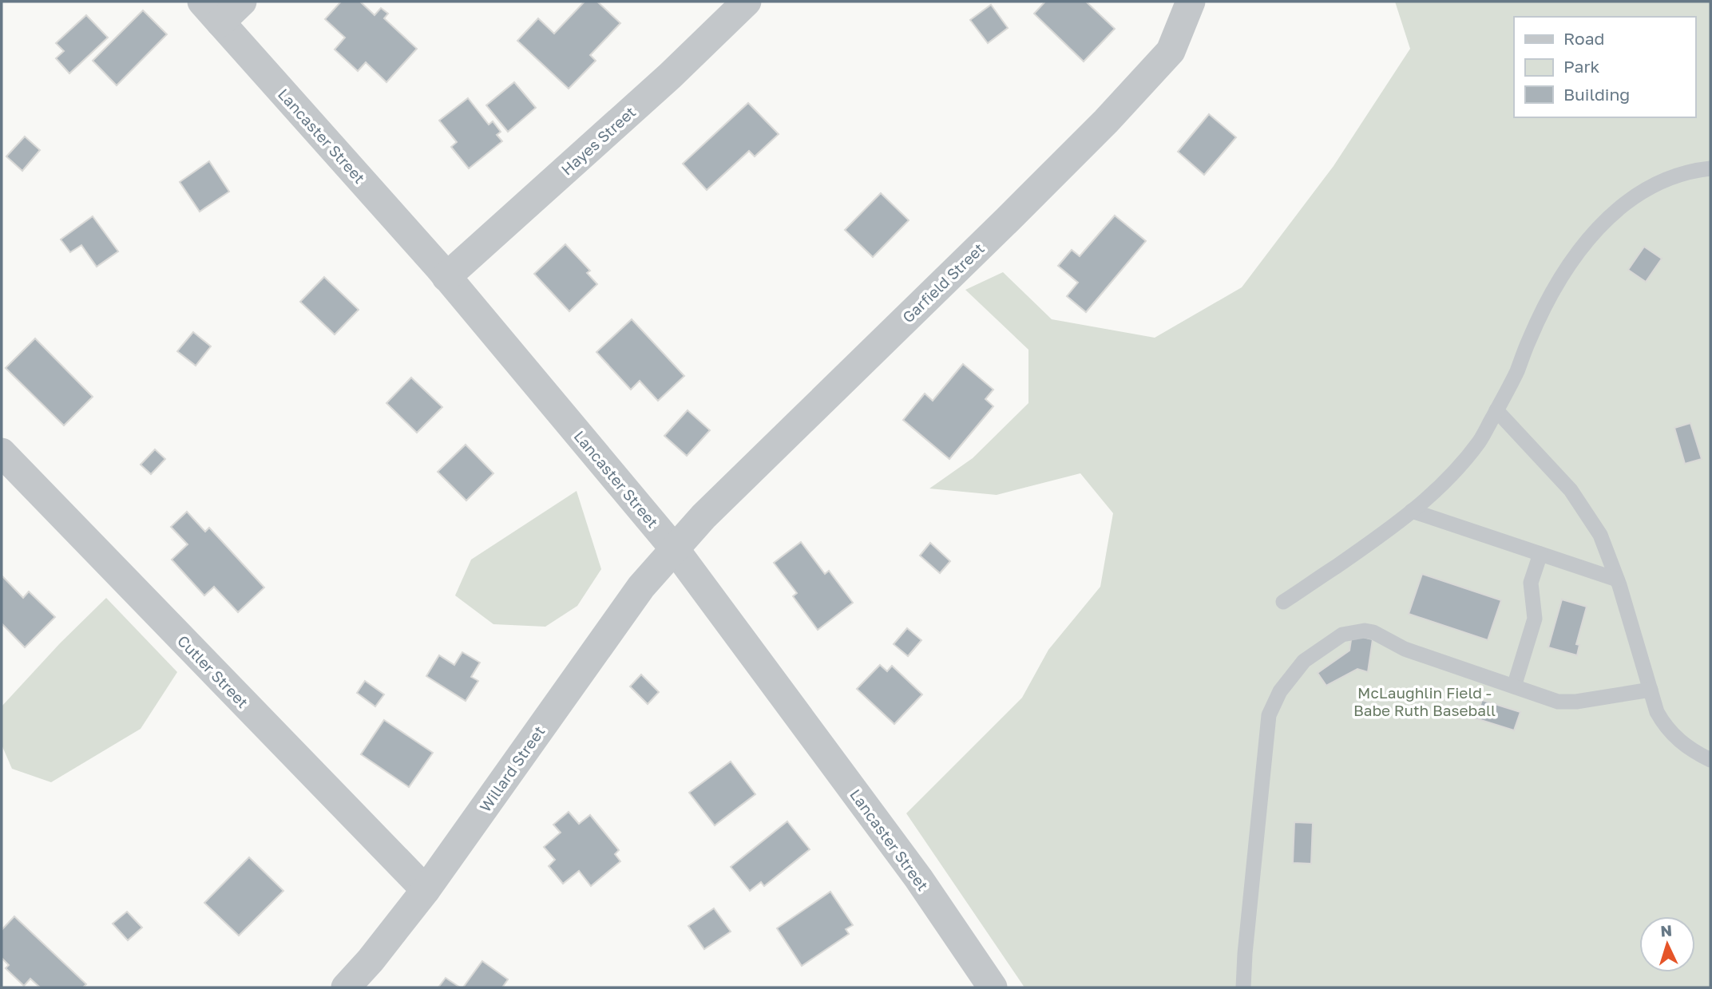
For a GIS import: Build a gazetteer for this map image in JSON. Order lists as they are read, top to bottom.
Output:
{
  "streets": {
    "street": [
      "Lancaster Street",
      "Hayes Street",
      "Garfield Street",
      "Cutler Street",
      "Willard Street"
    ]
  },
  "crossings": [
    ["Lancaster Street", "Hayes Street"],
    ["Lancaster Street", "Garfield Street"],
    ["Lancaster Street", "Willard Street"],
    ["Garfield Street", "Willard Street"],
    ["Cutler Street", "Willard Street"]
  ],
  "parks": ["McLaughlin Field - Babe Ruth Baseball"],
  "legend": ["Road", "Park", "Building"],
  "north": "top"
}
